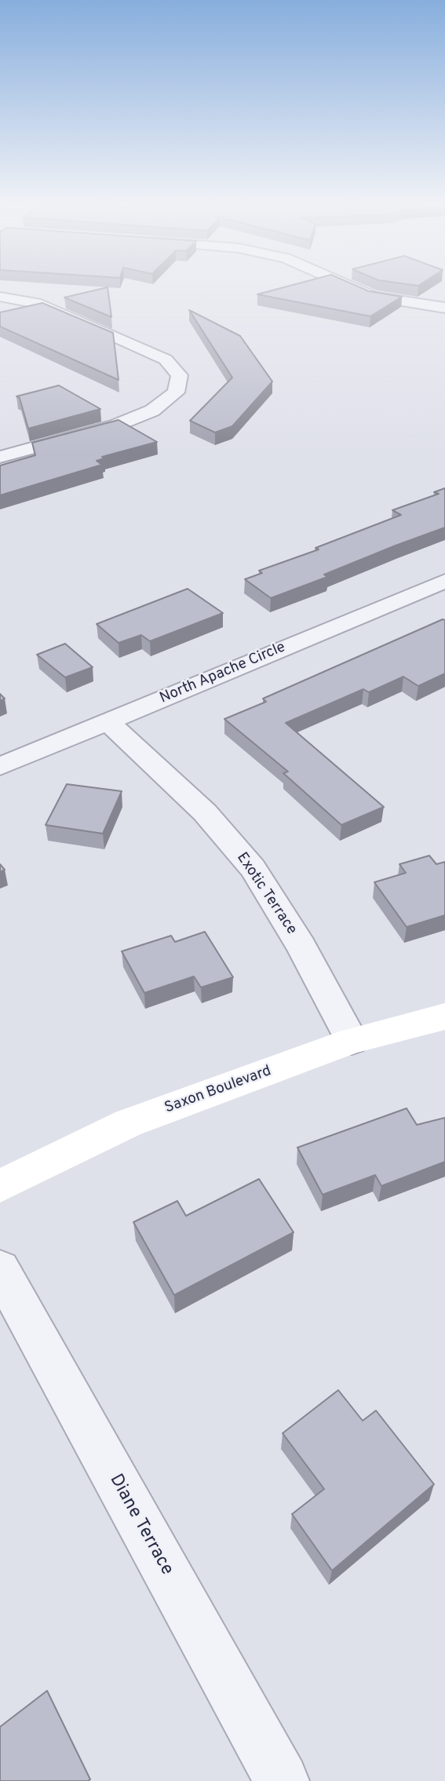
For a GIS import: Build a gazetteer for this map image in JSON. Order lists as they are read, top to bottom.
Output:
{
  "streets": {
    "main road": ["Saxon Boulevard"],
    "street": ["North Apache Circle", "Exotic Terrace", "Diane Terrace"]
  },
  "crossings": [
    ["North Apache Circle", "Exotic Terrace"],
    ["Exotic Terrace", "Saxon Boulevard"]
  ]
}
